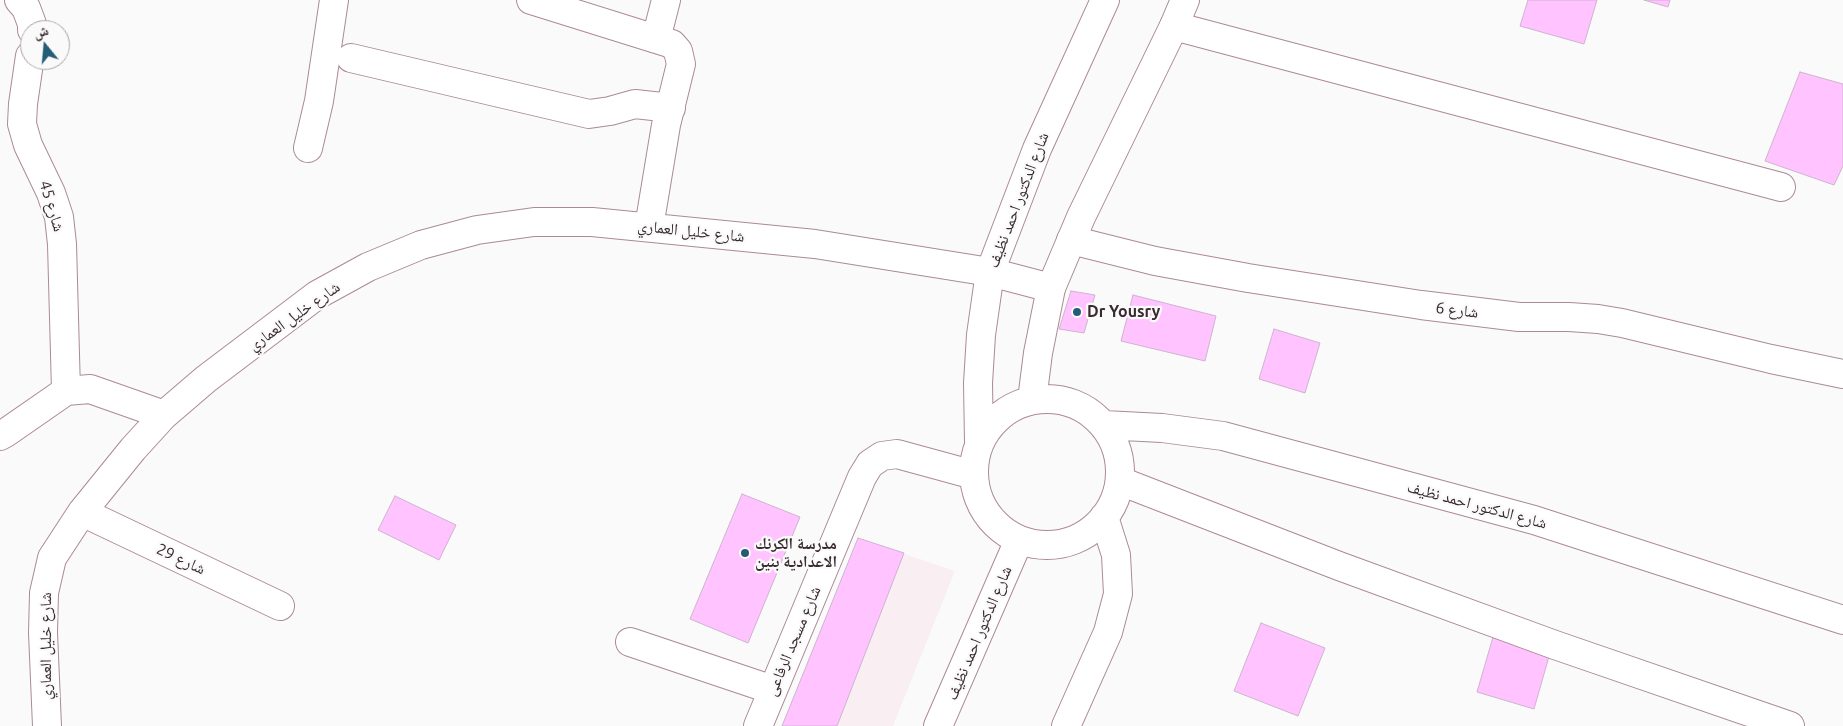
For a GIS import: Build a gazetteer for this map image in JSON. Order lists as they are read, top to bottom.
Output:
{
  "streets": {
    "street": [
      "شارع الدكتور احمد نظيف",
      "شارع 45",
      "شارع خليل العماري",
      "شارع 6",
      "شارع 29",
      "شارع مسجد الرفاعى"
    ]
  },
  "crossings": [
    ["شارع الدكتور احمد نظيف", "شارع خليل العماري"],
    ["شارع الدكتور احمد نظيف", "شارع مسجد الرفاعى"],
    ["شارع خليل العماري", "شارع 29"]
  ],
  "places": ["Dr Yousry", "مدرسة الكرنك الاعدادية بنين"],
  "north": "top"
}
